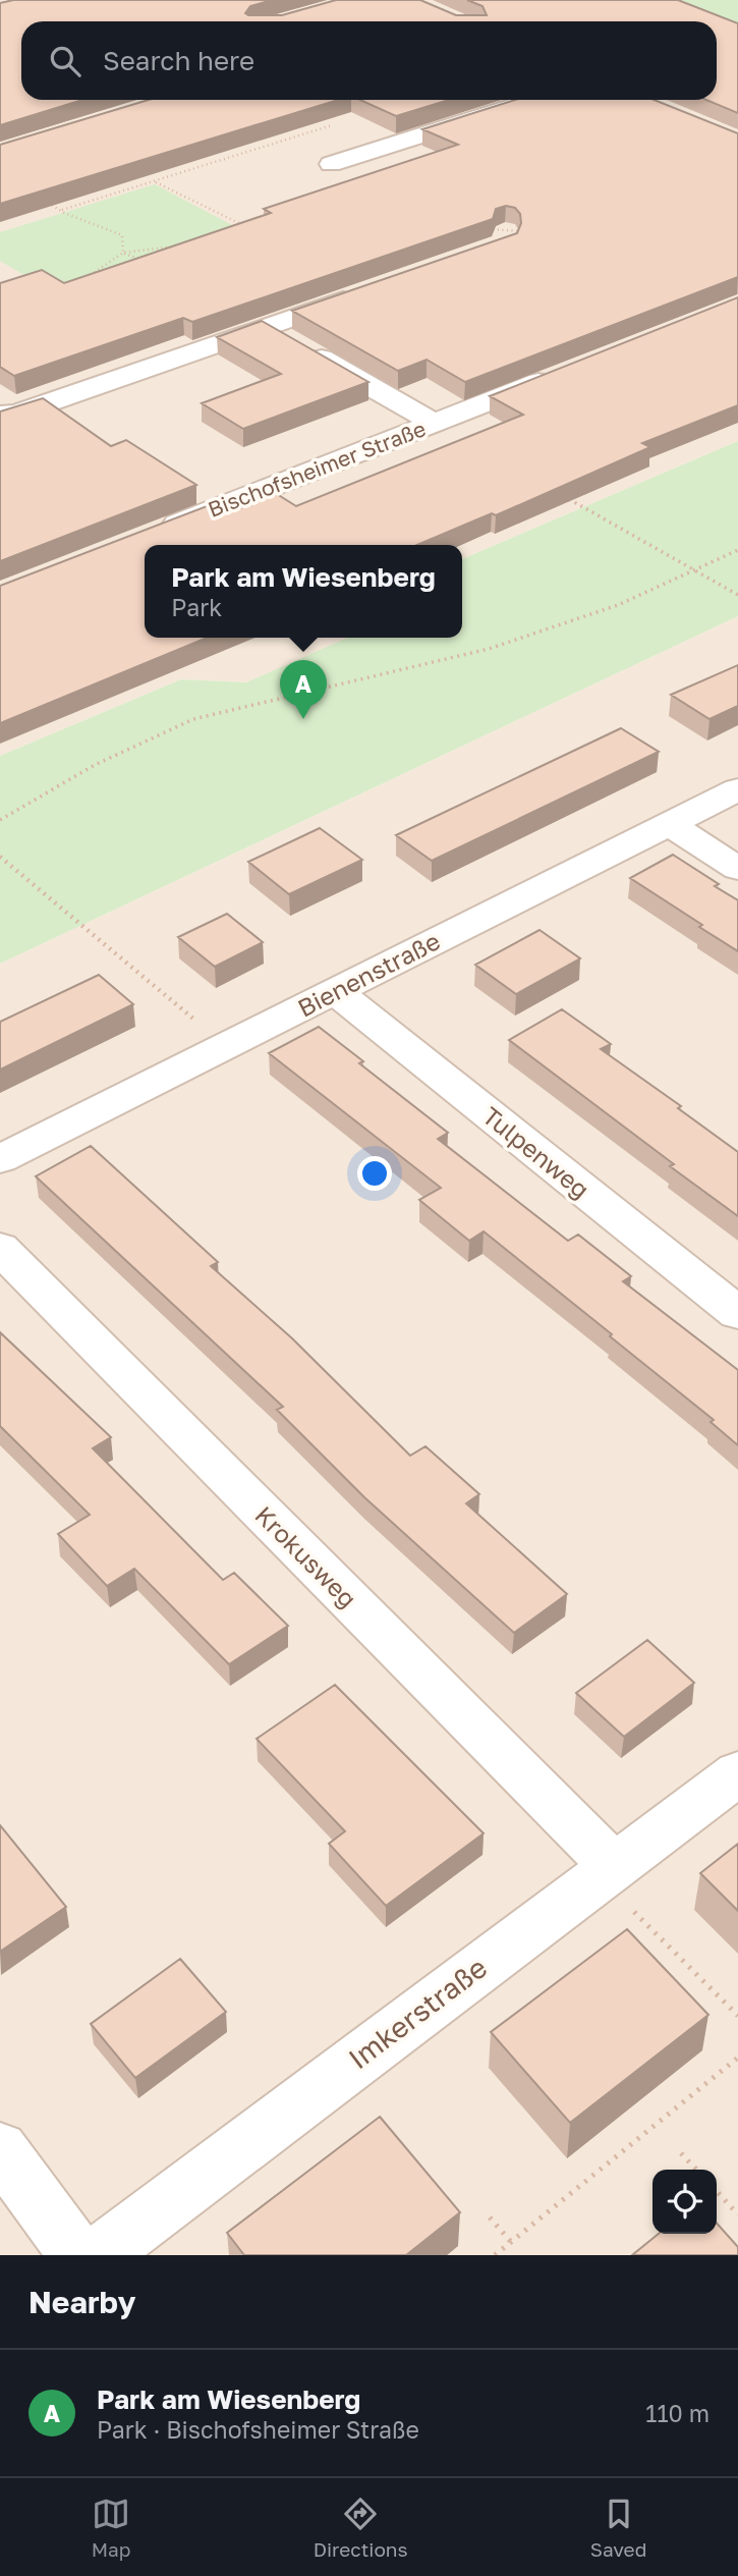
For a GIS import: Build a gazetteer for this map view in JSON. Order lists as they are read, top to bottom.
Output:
{
  "streets": {
    "street": [
      "Bischofsheimer Straße",
      "Bienenstraße",
      "Tulpenweg",
      "Krokusweg",
      "Imkerstraße"
    ]
  },
  "crossings": [
    ["Bienenstraße", "Tulpenweg"],
    ["Krokusweg", "Imkerstraße"]
  ],
  "page": {
    "search": "Search here",
    "popup": ["Park am Wiesenberg", "Park"],
    "pins": "A",
    "heading": "Nearby",
    "list": [
      {
        "mark": "A",
        "name": "Park am Wiesenberg",
        "note": "Park · Bischofsheimer Straße",
        "value": "110 m"
      }
    ],
    "nav": ["Map", "Directions", "Saved"]
  }
}
